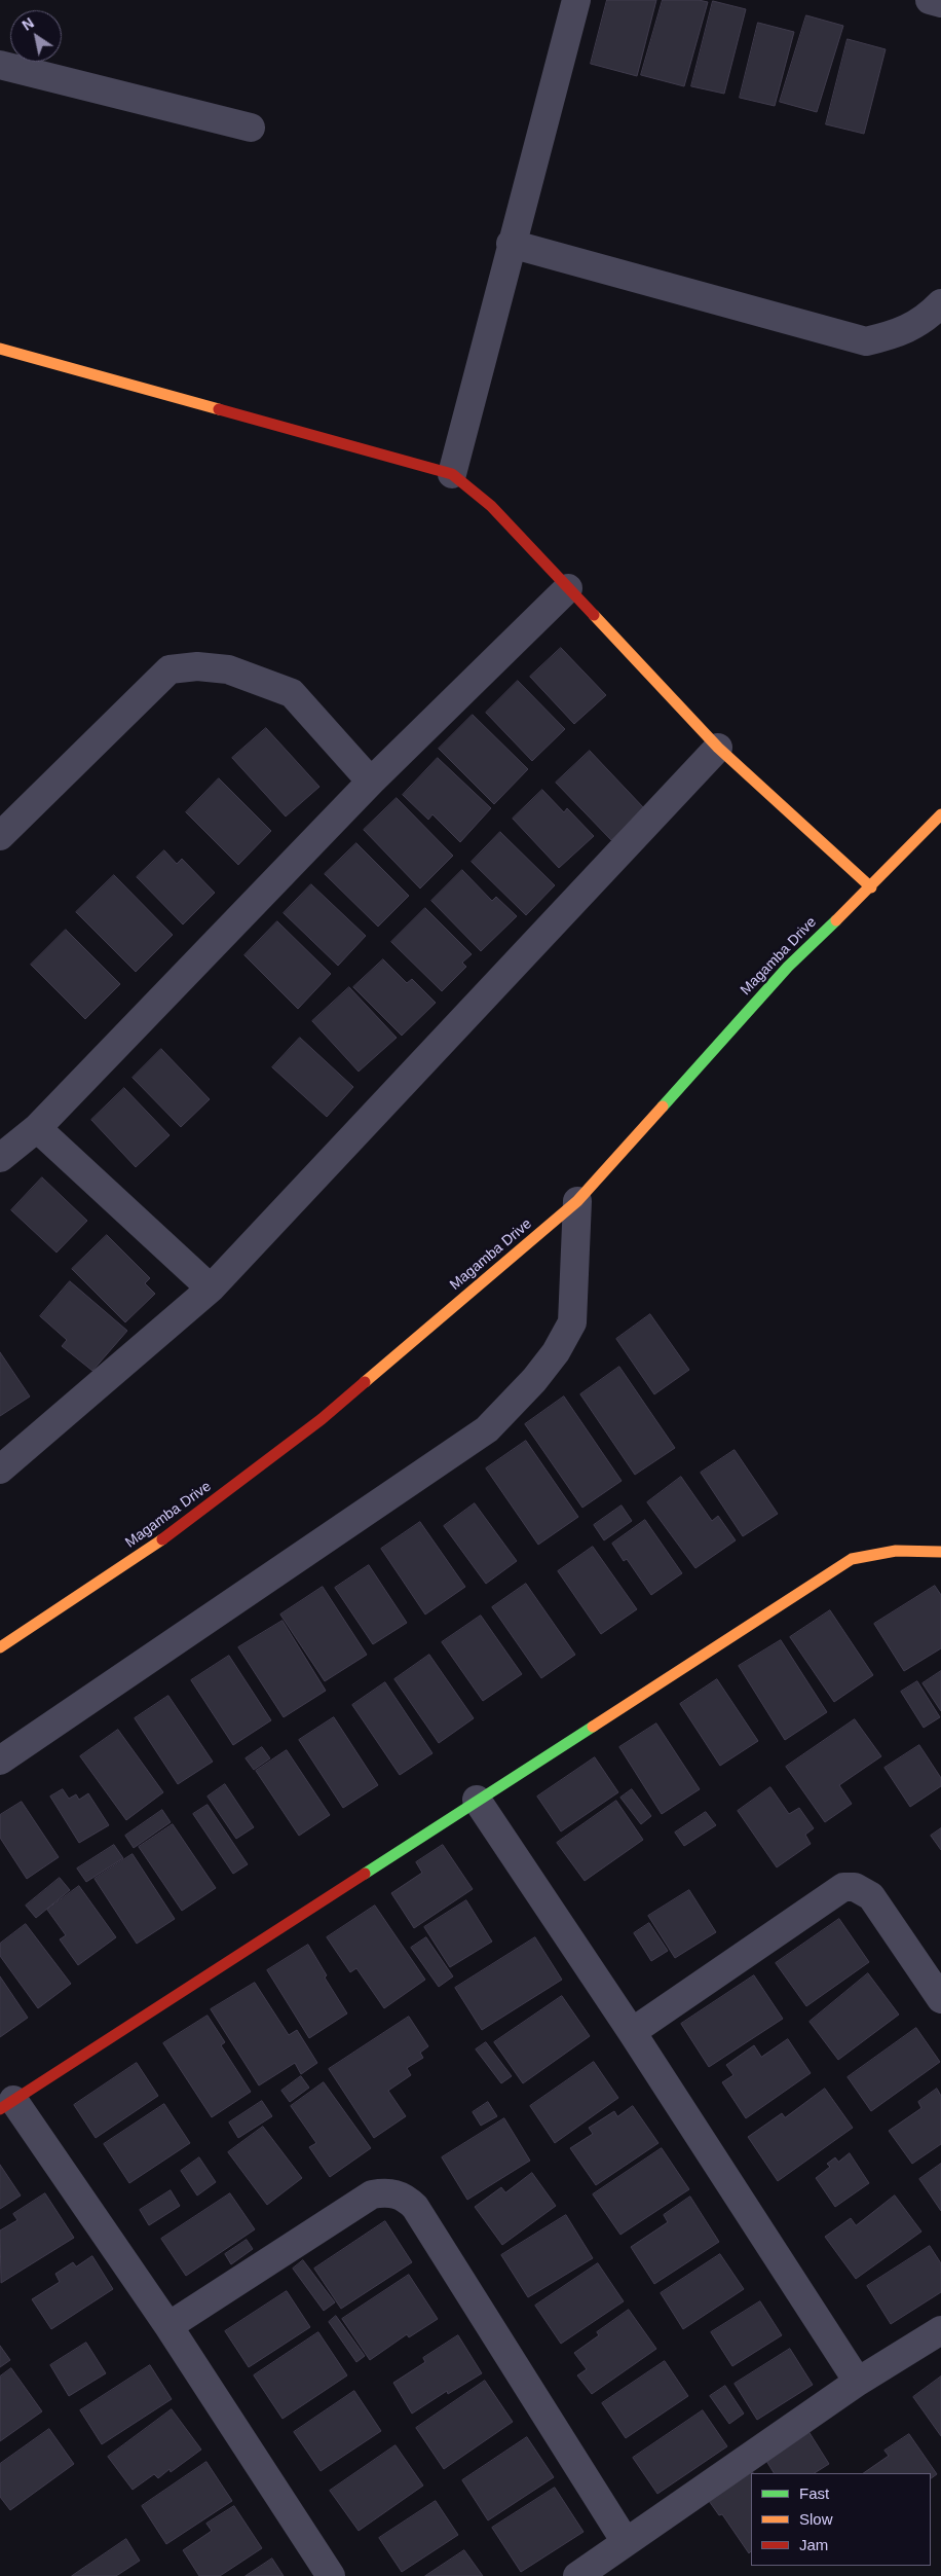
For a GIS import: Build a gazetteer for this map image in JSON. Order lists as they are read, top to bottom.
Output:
{
  "streets": {
    "street": ["Magamba Drive"]
  },
  "legend": ["Fast", "Slow", "Jam"],
  "north": "top left"
}
